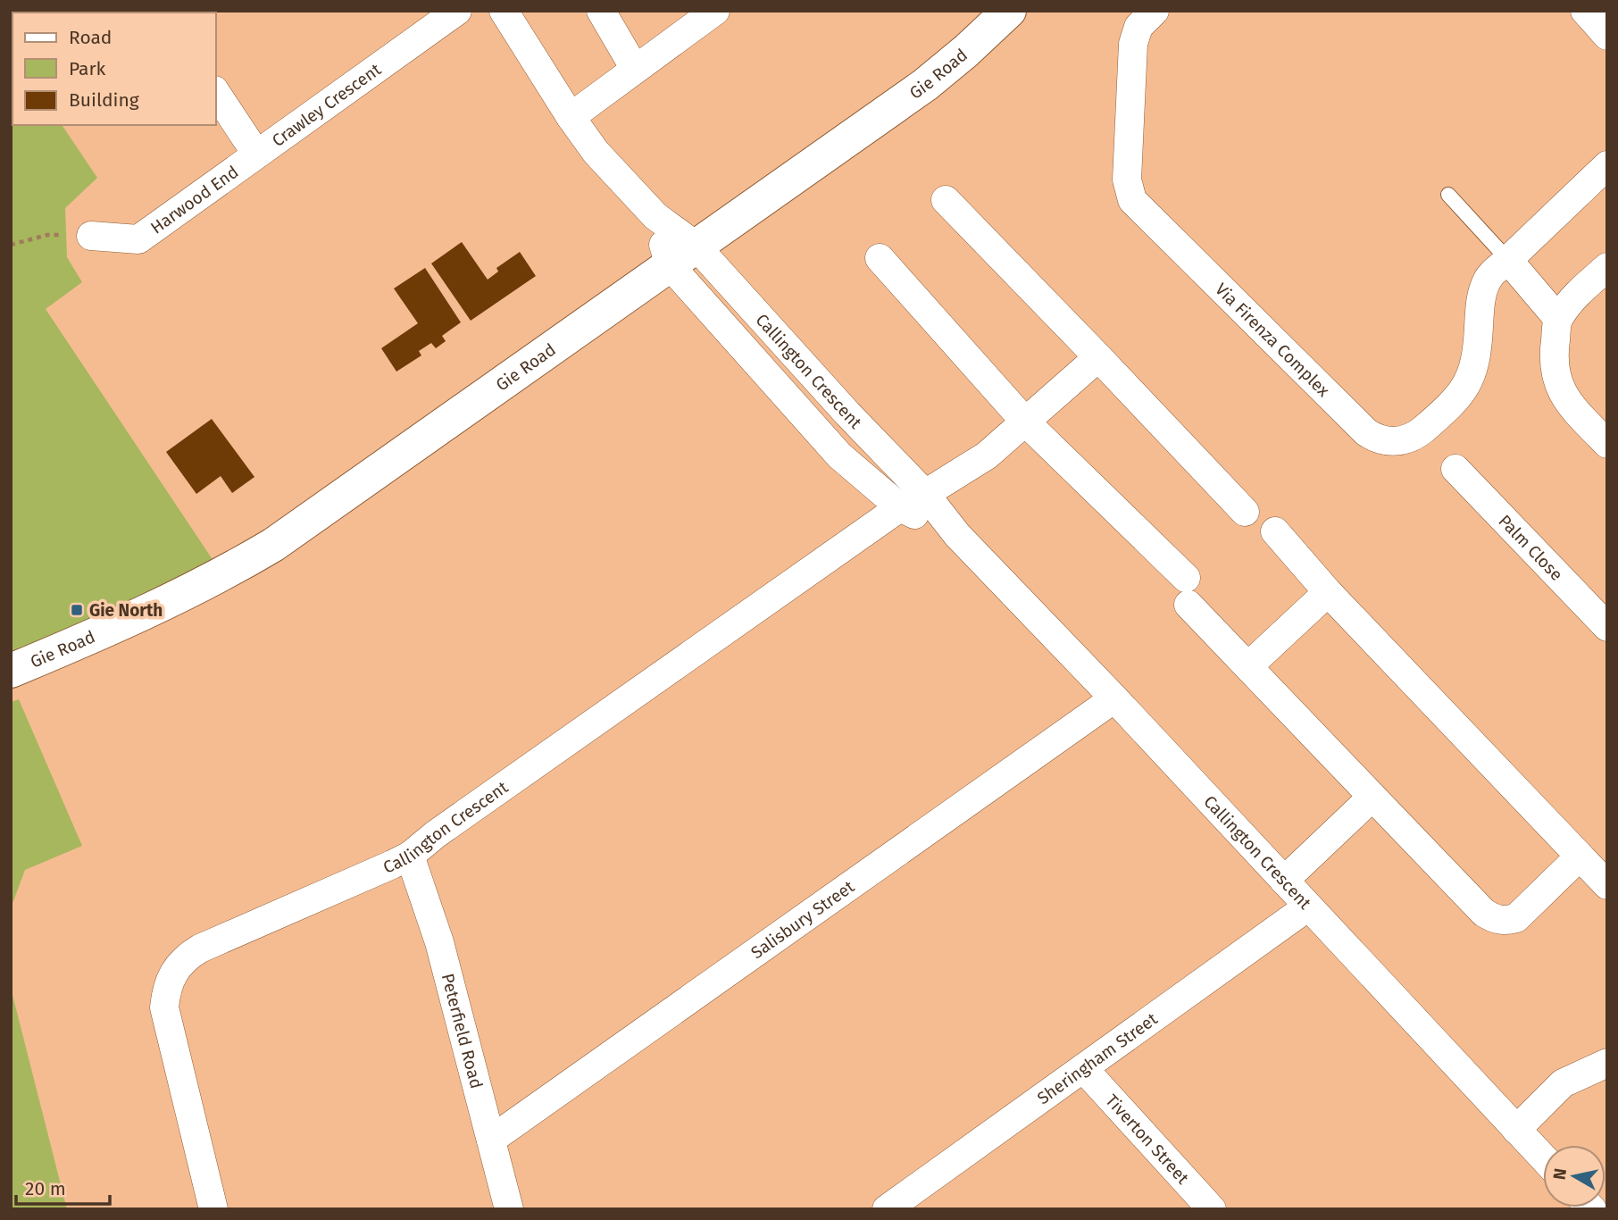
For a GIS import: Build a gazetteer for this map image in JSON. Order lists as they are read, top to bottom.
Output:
{
  "streets": {
    "street": [
      "Gie Road",
      "Crawley Crescent",
      "Harwood End",
      "Via Firenza Complex",
      "Callington Crescent",
      "Palm Close",
      "Salisbury Street",
      "Peterfield Road",
      "Sheringham Street",
      "Tiverton Street"
    ]
  },
  "crossings": [
    ["Gie Road", "Callington Crescent"],
    ["Crawley Crescent", "Harwood End"],
    ["Callington Crescent", "Salisbury Street"],
    ["Callington Crescent", "Peterfield Road"],
    ["Callington Crescent", "Sheringham Street"],
    ["Salisbury Street", "Peterfield Road"],
    ["Sheringham Street", "Tiverton Street"]
  ],
  "places": {
    "transit": ["Gie North"]
  },
  "legend": ["Road", "Park", "Building"],
  "scale_bar": "20 m",
  "north": "left"
}
